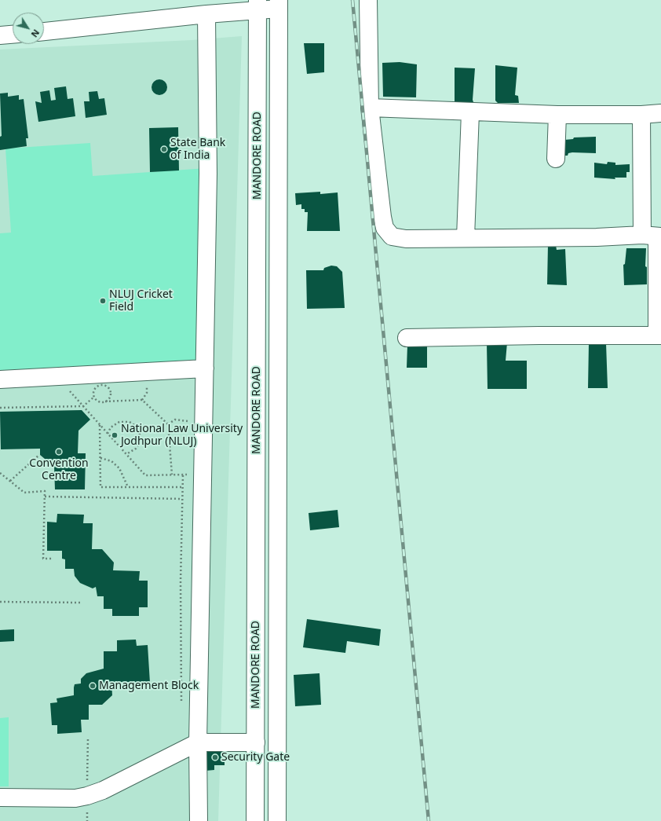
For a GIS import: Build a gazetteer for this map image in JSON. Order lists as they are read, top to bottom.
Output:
{
  "streets": {
    "main road": ["MANDORE ROAD"]
  },
  "places": [
    "State Bank of India",
    "NLUJ Cricket Field",
    "National Law University Jodhpur (NLUJ)",
    "Convention Centre",
    "Management Block",
    "Security Gate"
  ],
  "north": "bottom right"
}
